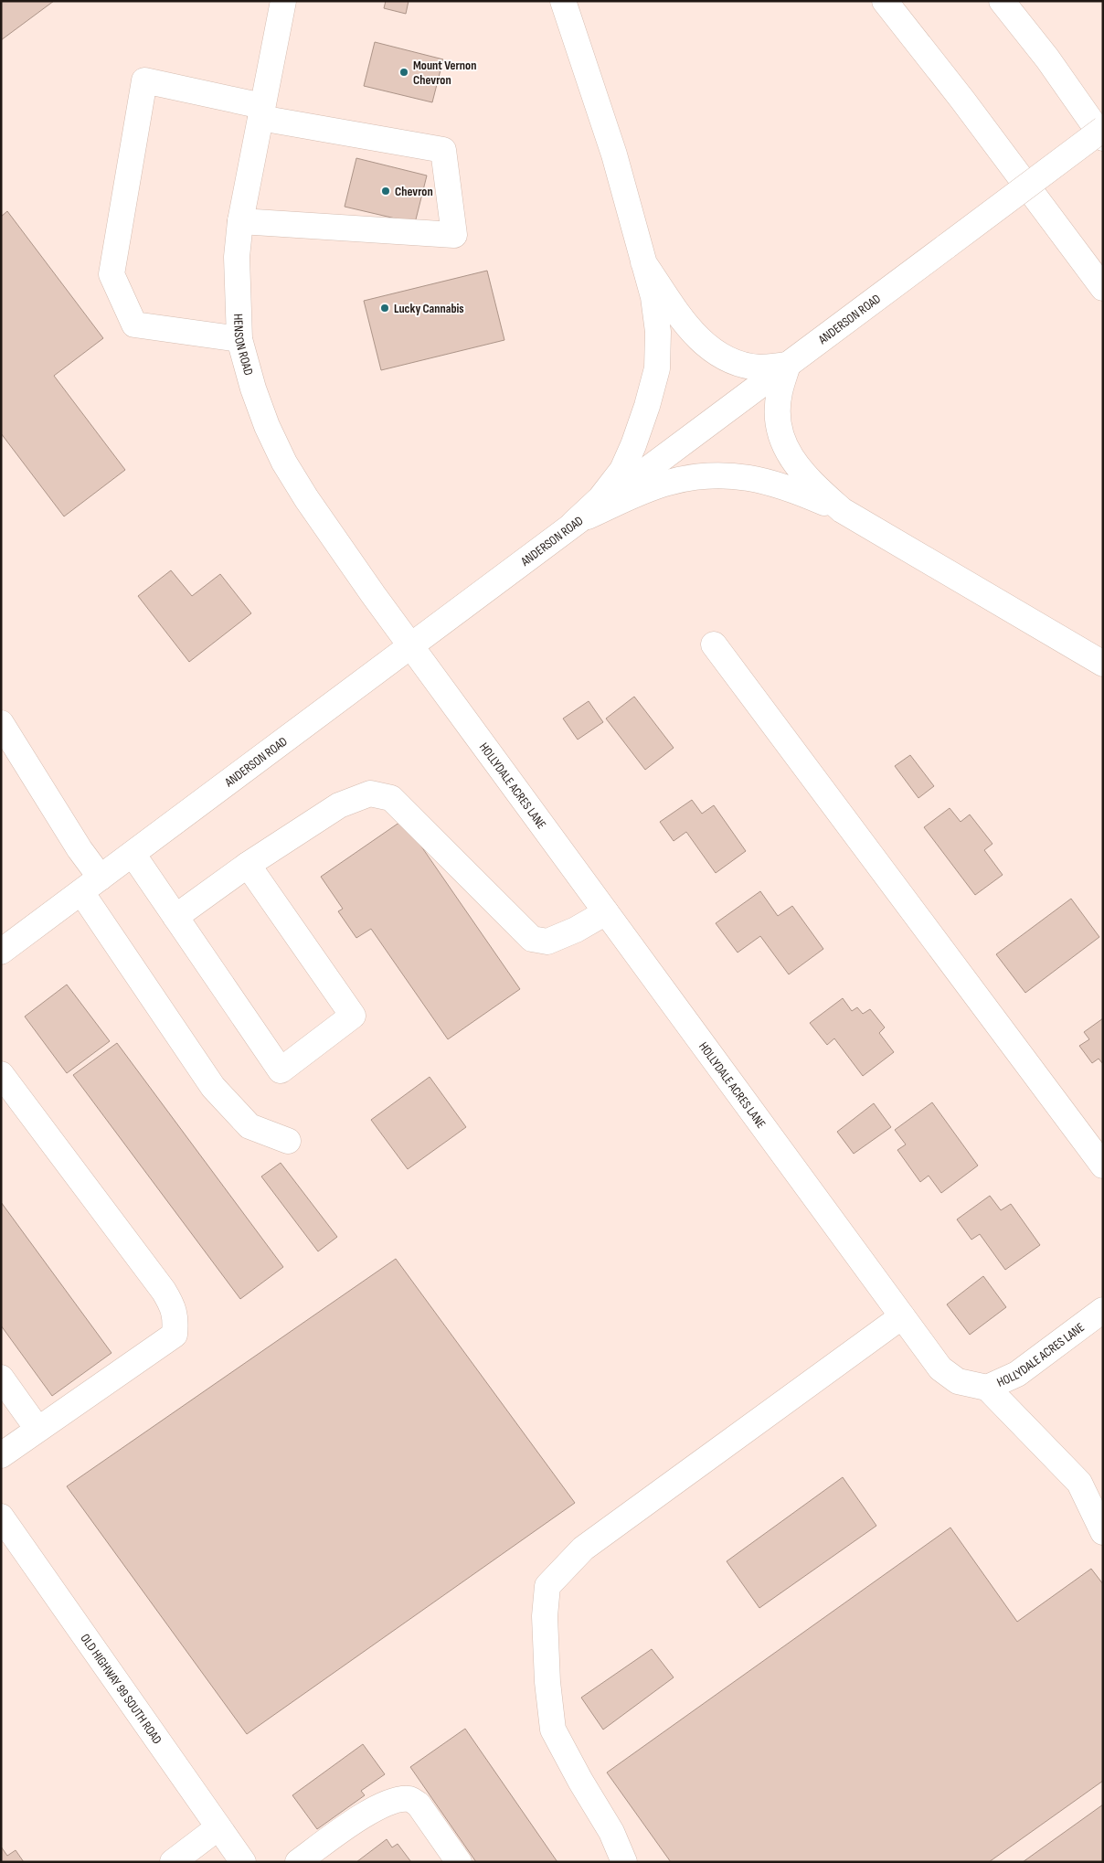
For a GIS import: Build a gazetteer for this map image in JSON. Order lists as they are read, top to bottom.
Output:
{
  "streets": {
    "main road": [
      "ANDERSON ROAD",
      "HENSON ROAD",
      "HOLLYDALE ACRES LANE",
      "OLD HIGHWAY 99 SOUTH ROAD"
    ]
  },
  "crossings": [
    ["ANDERSON ROAD", "HENSON ROAD"],
    ["ANDERSON ROAD", "HOLLYDALE ACRES LANE"],
    ["HENSON ROAD", "HOLLYDALE ACRES LANE"]
  ],
  "places": ["Mount Vernon Chevron", "Chevron", "Lucky Cannabis"]
}
